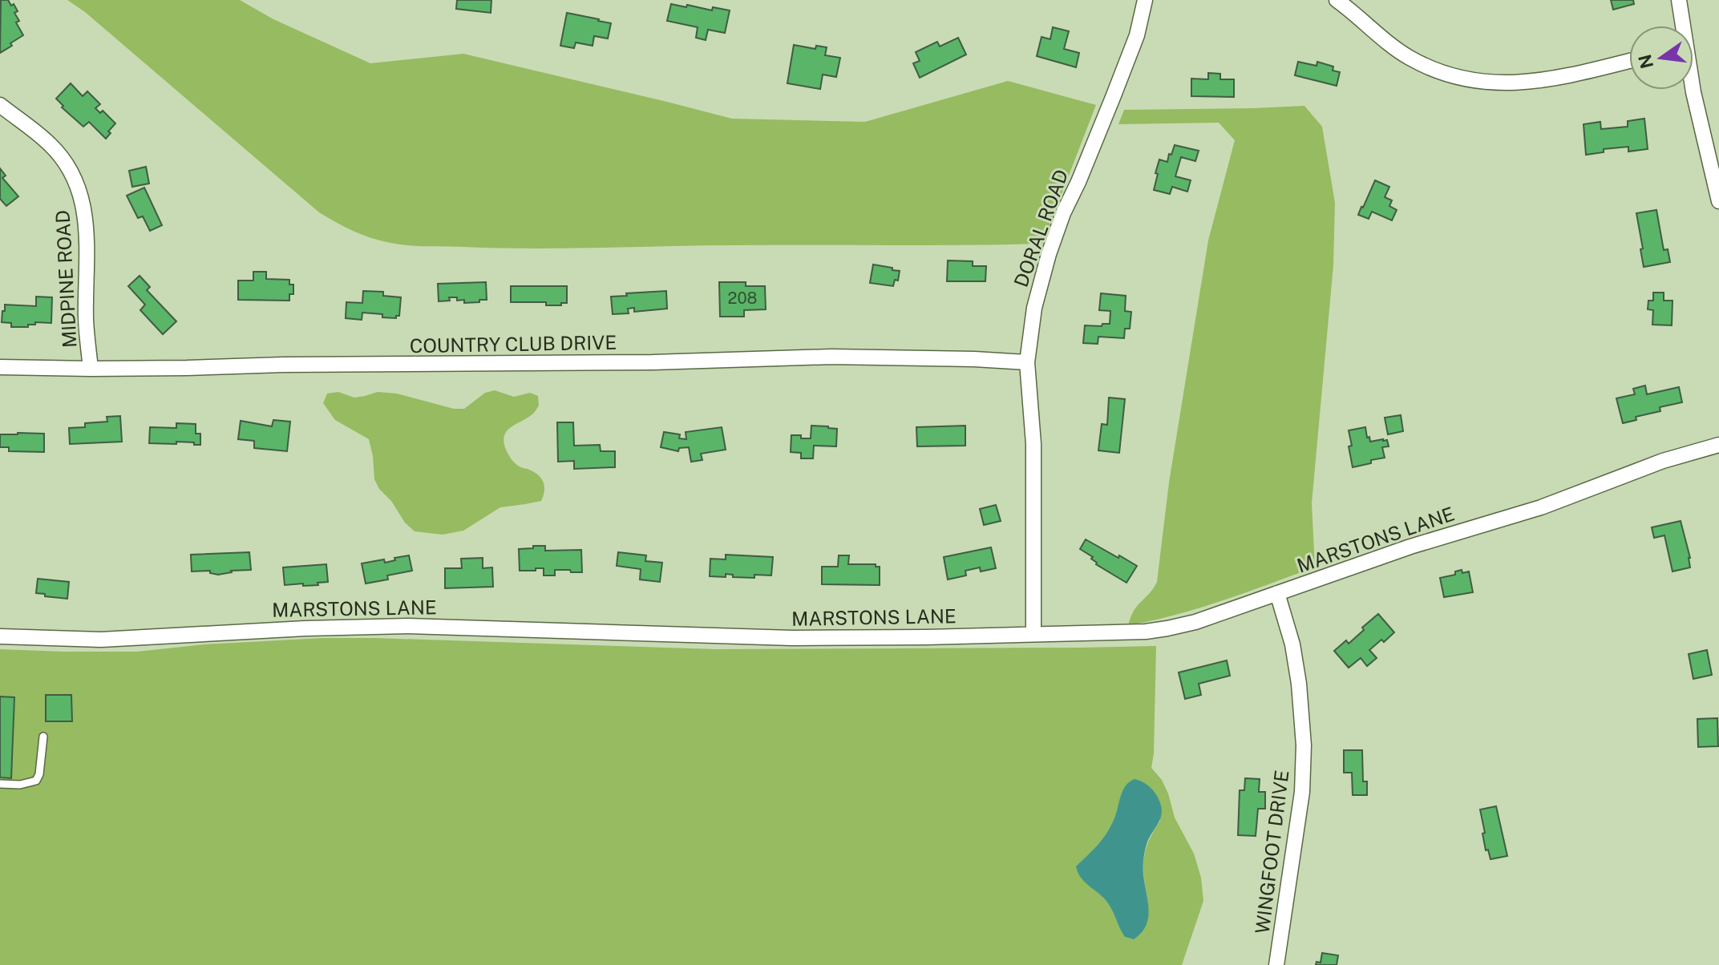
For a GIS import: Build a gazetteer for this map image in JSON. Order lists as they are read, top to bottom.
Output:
{
  "streets": {
    "street": [
      "DORAL ROAD",
      "MIDPINE ROAD",
      "COUNTRY CLUB DRIVE",
      "MARSTONS LANE",
      "WINGFOOT DRIVE"
    ]
  },
  "crossings": [
    ["DORAL ROAD", "COUNTRY CLUB DRIVE"],
    ["DORAL ROAD", "MARSTONS LANE"],
    ["MIDPINE ROAD", "COUNTRY CLUB DRIVE"],
    ["MARSTONS LANE", "WINGFOOT DRIVE"]
  ],
  "house_numbers": ["208"],
  "north": "left"
}
